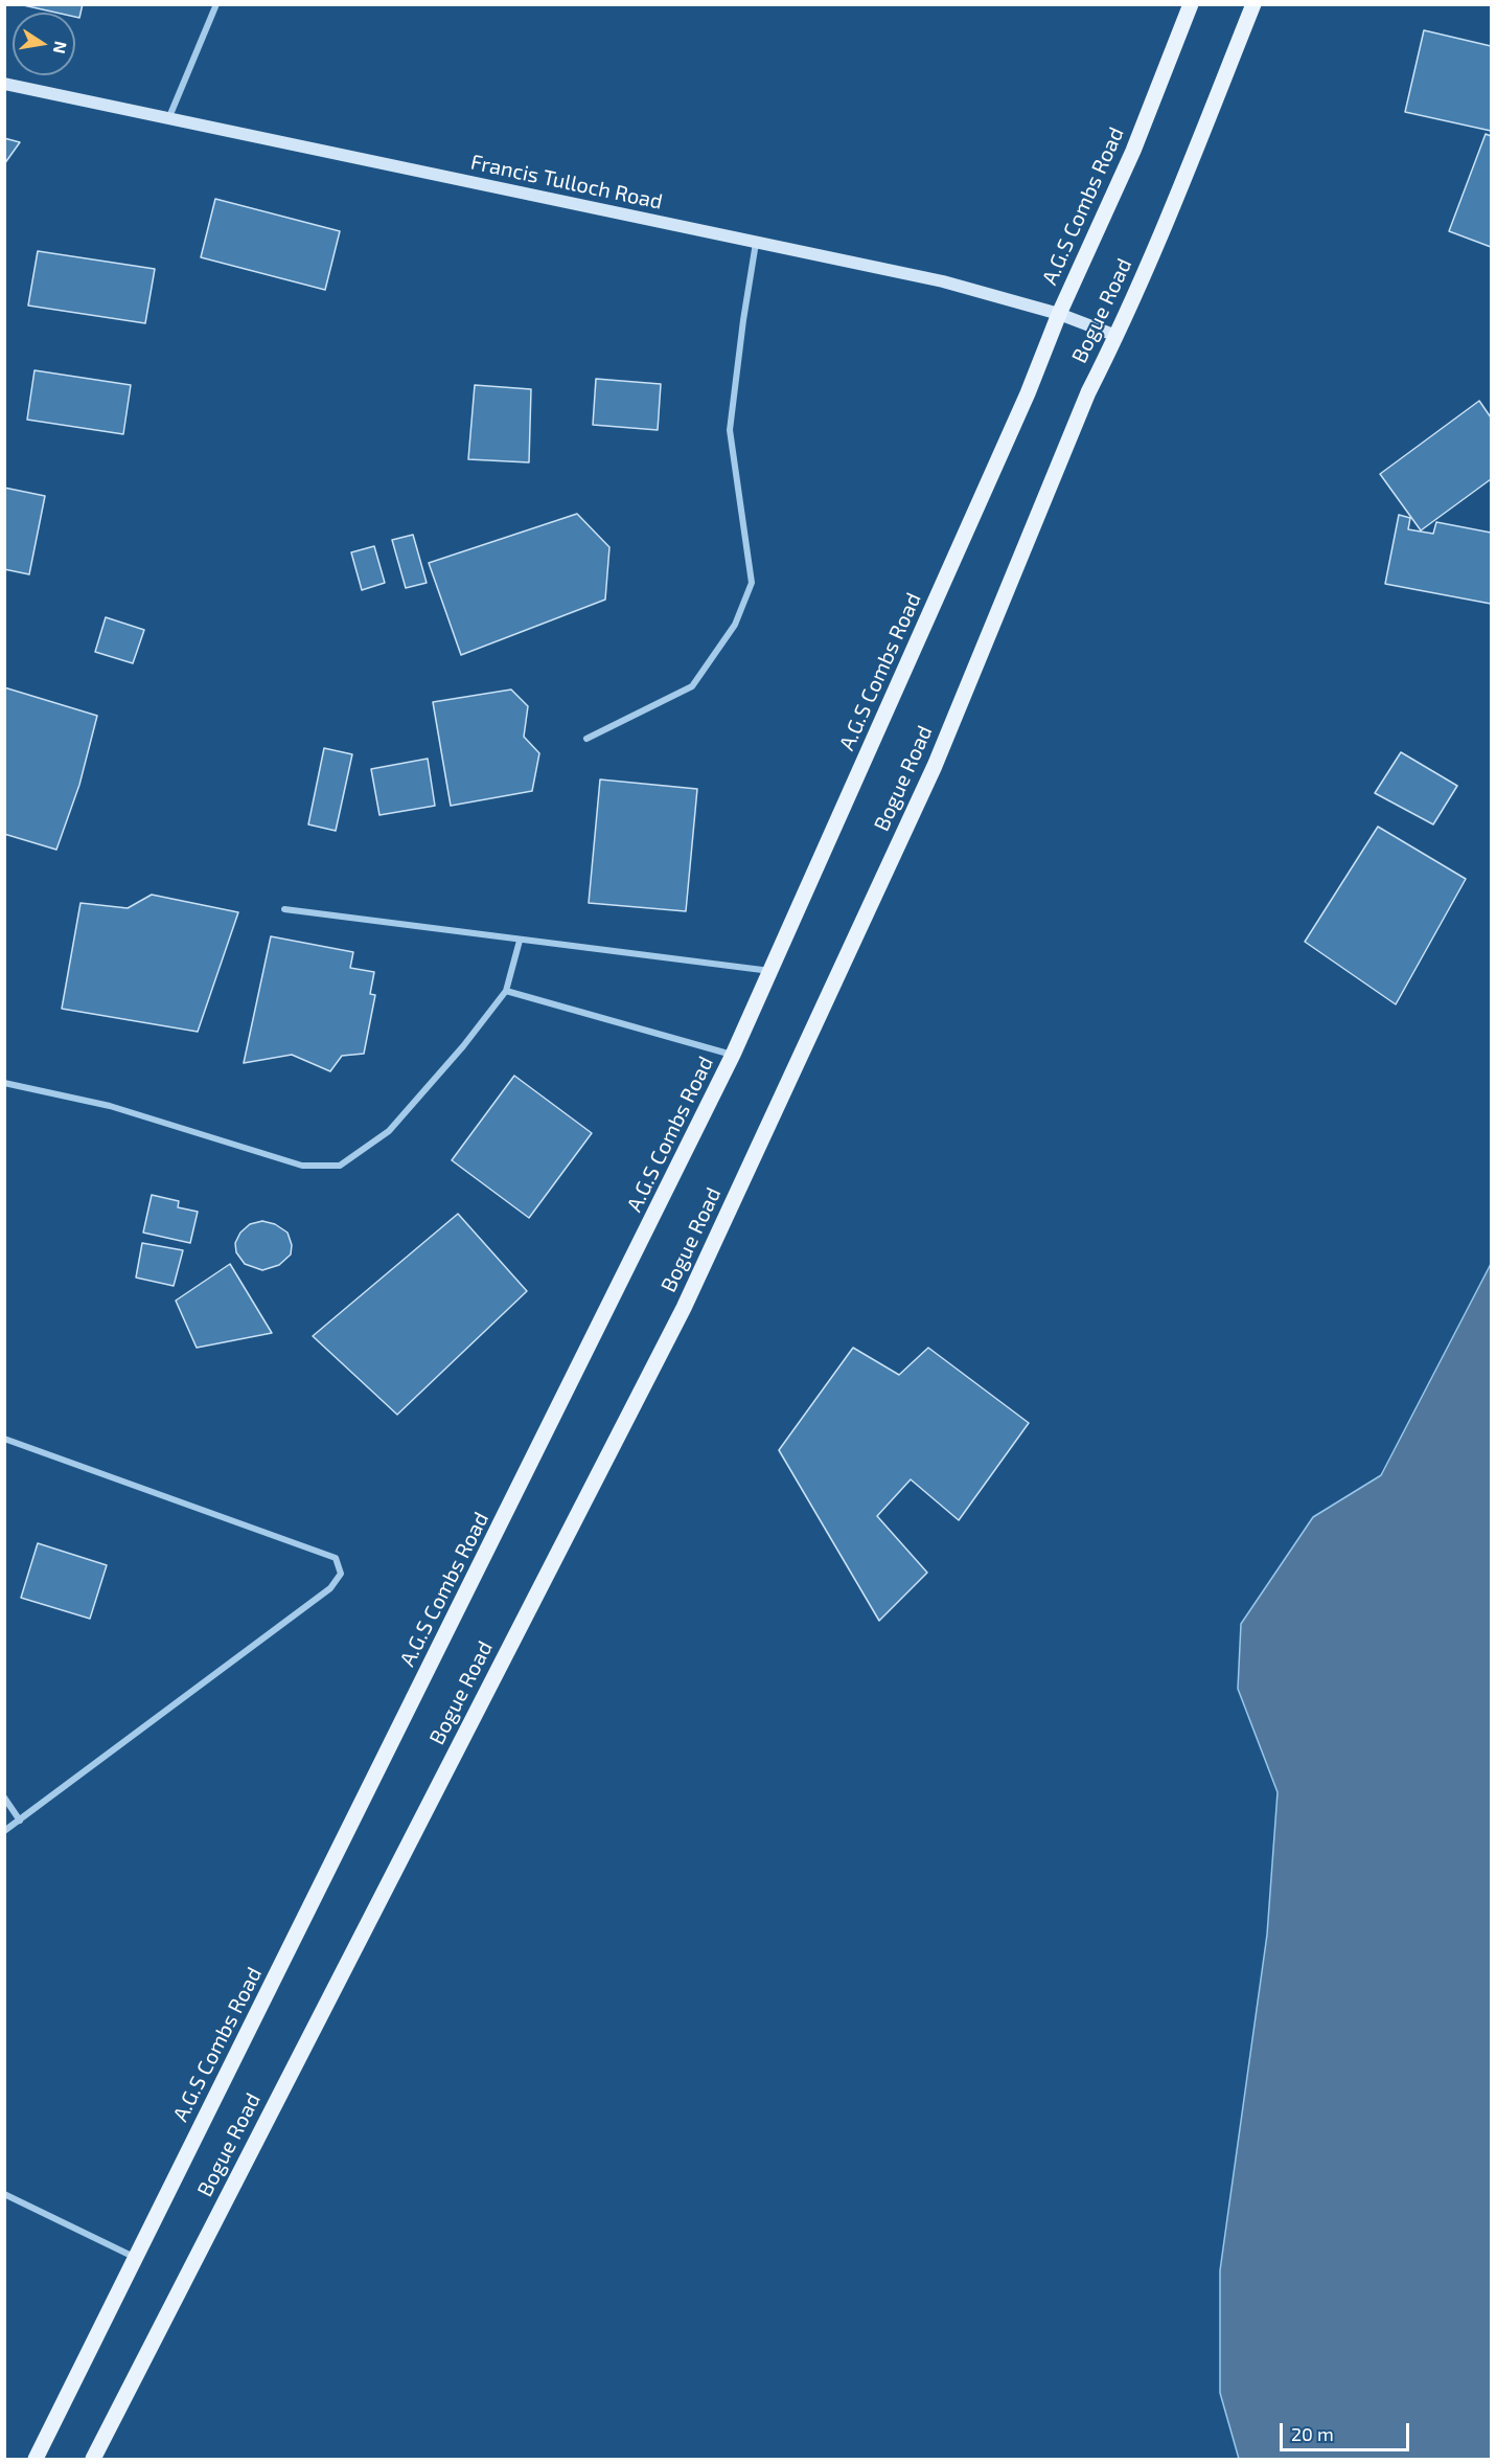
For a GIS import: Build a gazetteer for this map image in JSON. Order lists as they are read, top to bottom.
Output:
{
  "streets": {
    "main road": ["Francis Tulloch Road", "A.G.S Combs Road", "Bogue Road"]
  },
  "crossings": [
    ["Francis Tulloch Road", "A.G.S Combs Road"],
    ["Francis Tulloch Road", "Bogue Road"]
  ],
  "scale_bar": "20 m",
  "north": "right"
}
